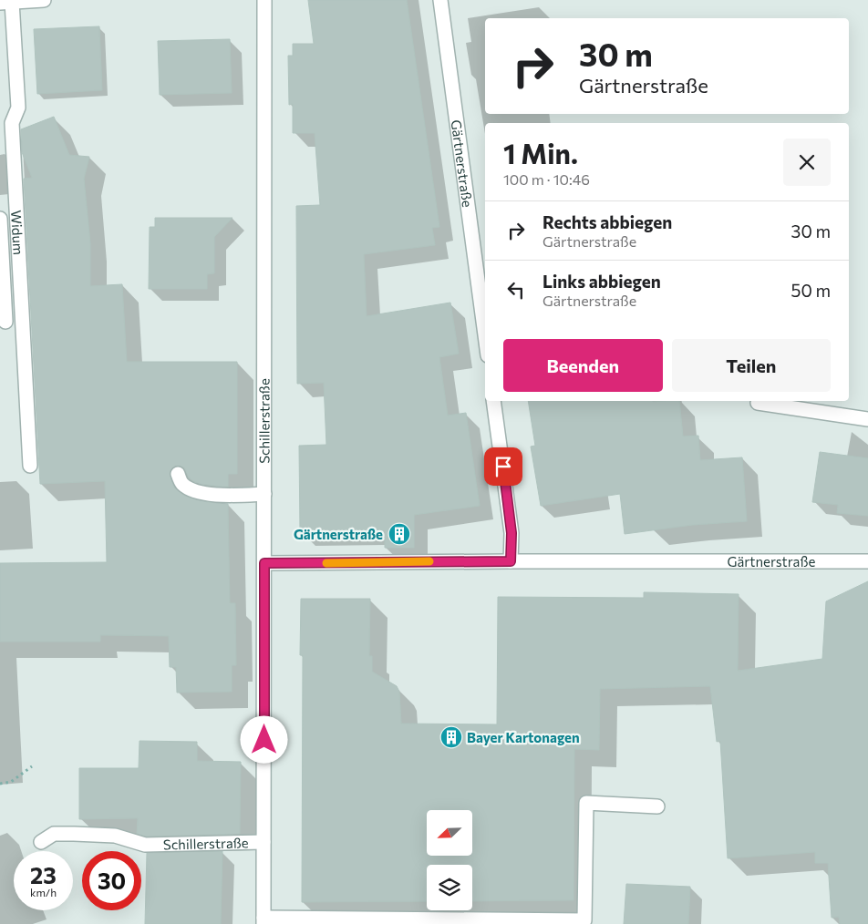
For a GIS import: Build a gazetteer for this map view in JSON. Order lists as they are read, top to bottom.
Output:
{
  "streets": {
    "street": ["Gärtnerstraße", "Widum", "Schillerstraße"]
  },
  "crossings": [
    ["Gärtnerstraße", "Schillerstraße"]
  ],
  "places": {
    "building": ["Gärtnerstraße", "Bayer Kartonagen"]
  },
  "north": "bottom left",
  "page": {
    "turn": ["30 m", "Gärtnerstraße"],
    "heading": ["1 Min.", "100 m · 10:46"],
    "list": [
      {
        "name": "Rechts abbiegen",
        "note": "Gärtnerstraße",
        "value": "30 m"
      },
      {
        "name": "Links abbiegen",
        "note": "Gärtnerstraße",
        "value": "50 m"
      }
    ],
    "buttons": ["Beenden", "Teilen"],
    "speed": "23 km/h",
    "limit": "30"
  }
}
